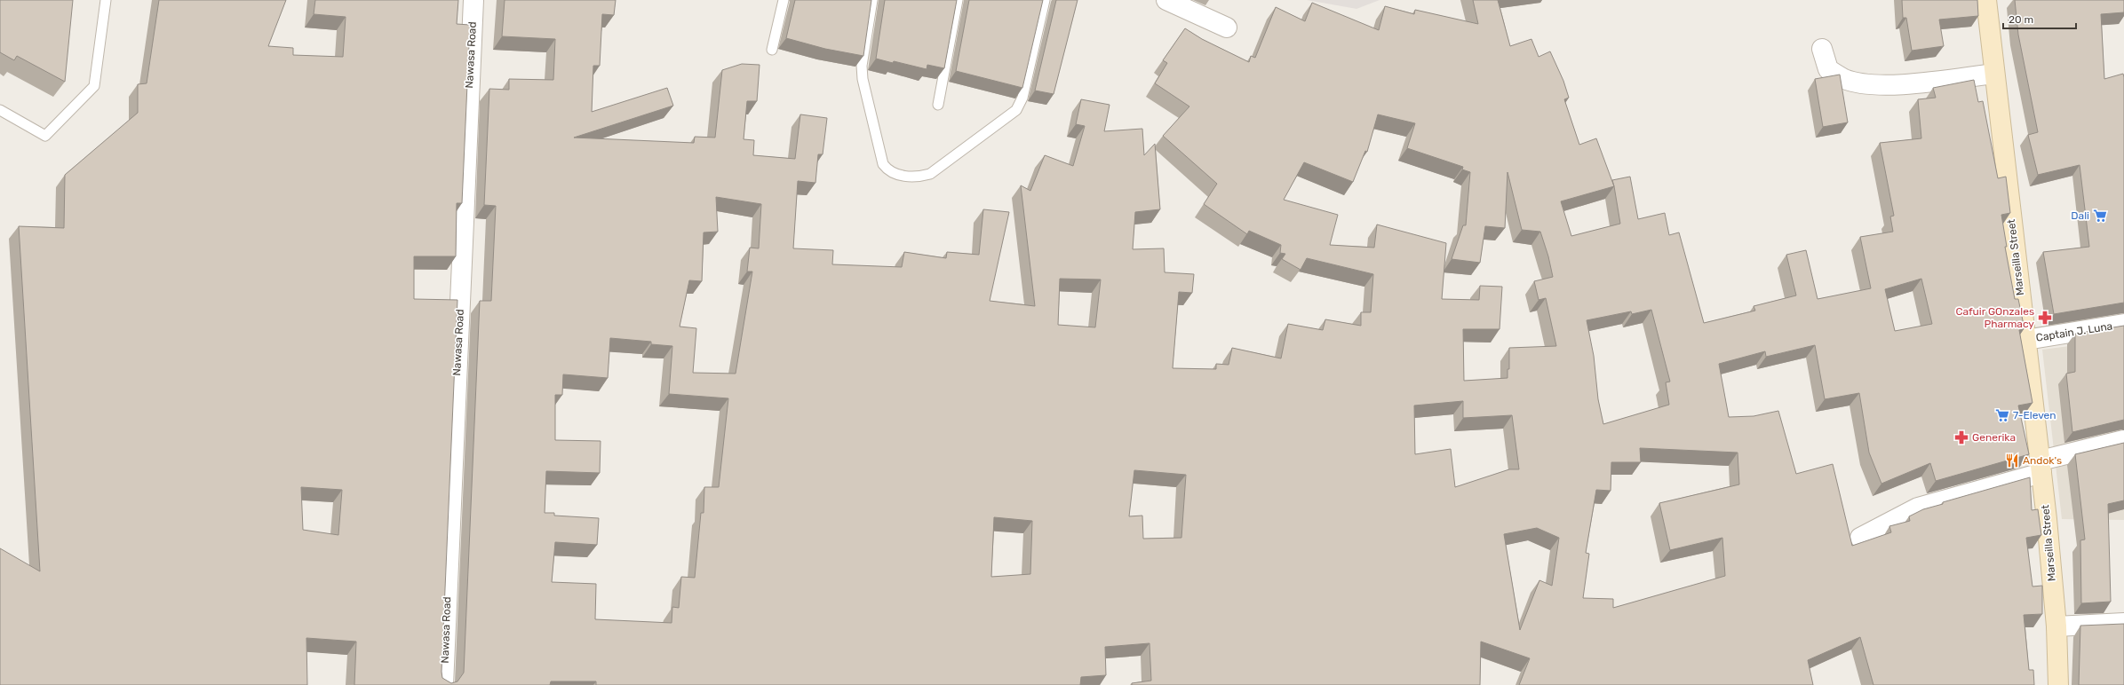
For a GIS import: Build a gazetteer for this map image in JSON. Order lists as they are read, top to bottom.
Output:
{
  "streets": {
    "main road": ["Marseilla Street"],
    "street": ["Nawasa Road", "Captain J. Luna"]
  },
  "crossings": [
    ["Marseilla Street", "Captain J. Luna"]
  ],
  "places": {
    "supermarket": ["Dali", "7-Eleven"],
    "pharmacy": ["Cafuir GOnzales Pharmacy", "Generika"],
    "restaurant": ["Andok's"]
  },
  "scale_bar": "20 m"
}
